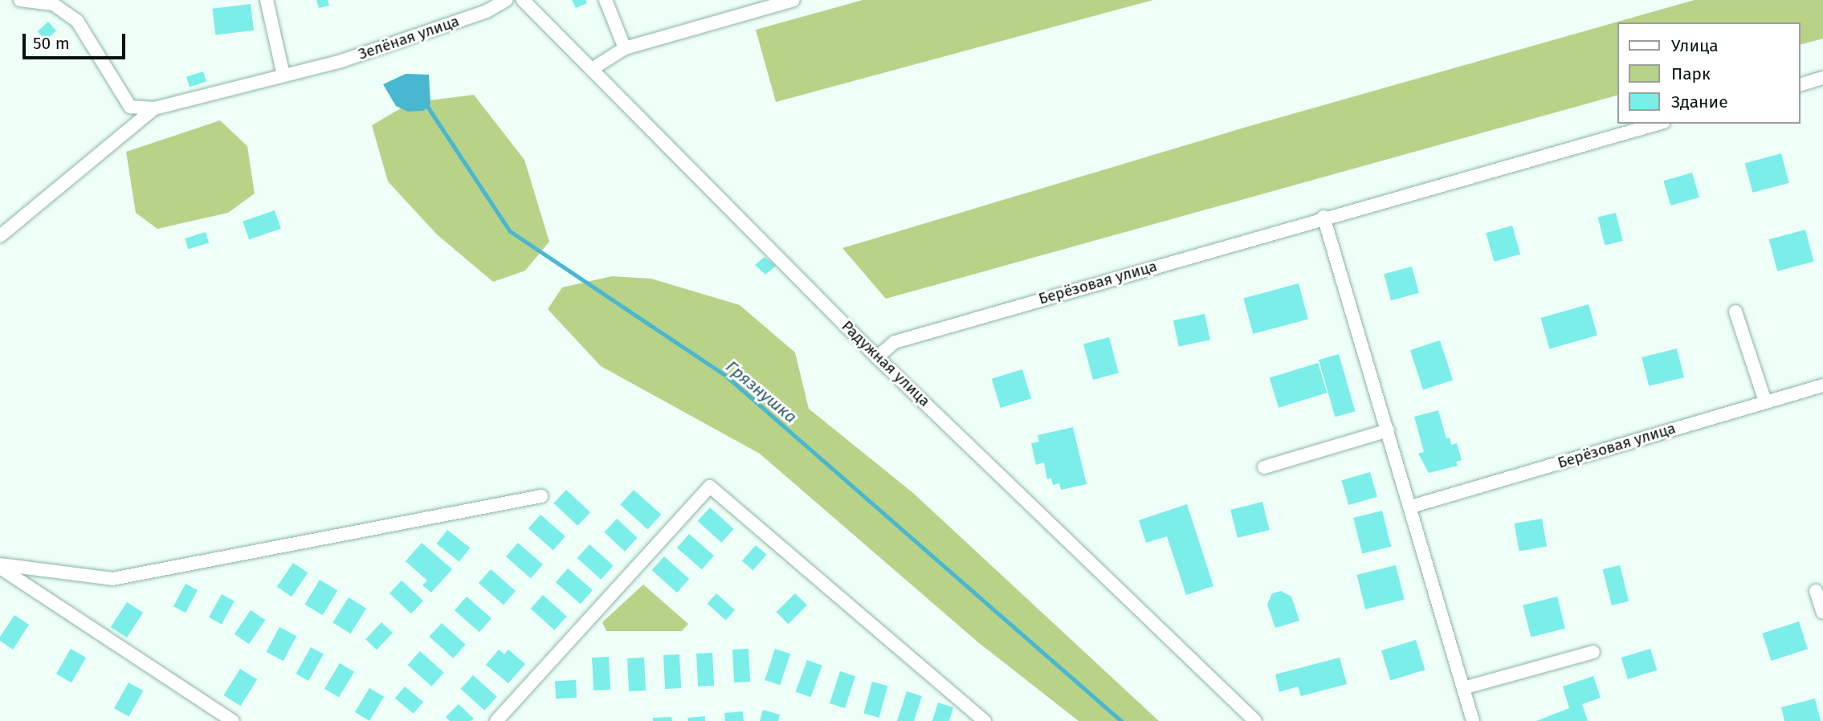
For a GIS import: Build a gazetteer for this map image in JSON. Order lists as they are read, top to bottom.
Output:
{
  "streets": {
    "street": ["Зелёная улица", "Берёзовая улица", "Радужная улица"]
  },
  "crossings": [
    ["Берёзовая улица", "Радужная улица"]
  ],
  "water": ["Грязнушка"],
  "legend": ["Улица", "Парк", "Здание"],
  "scale_bar": "50 m"
}
